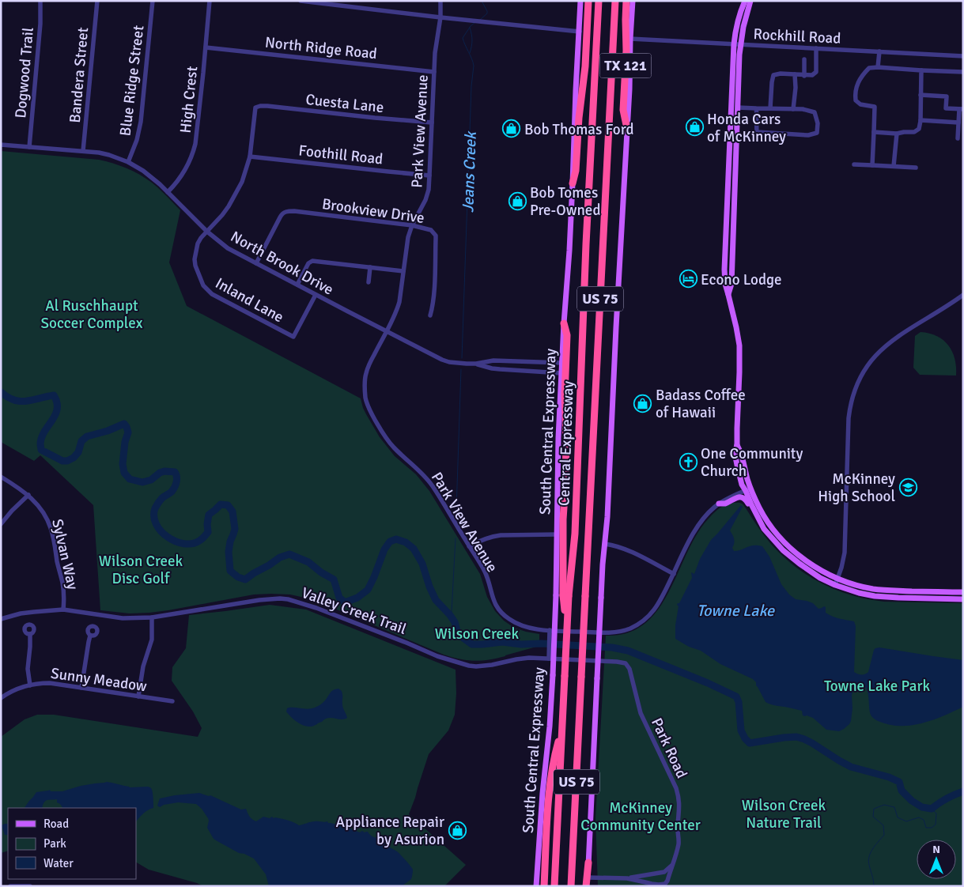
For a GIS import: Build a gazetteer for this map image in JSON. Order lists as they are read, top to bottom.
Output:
{
  "streets": {
    "highway": ["TX 121", "US 75", "Central Expressway"],
    "main road": ["South Central Expressway"],
    "street": [
      "Rockhill Road",
      "North Ridge Road",
      "Dogwood Trail",
      "Bandera Street",
      "Blue Ridge Street",
      "High Crest",
      "Cuesta Lane",
      "Park View Avenue",
      "Foothill Road",
      "Brookview Drive",
      "North Brook Drive",
      "Inland Lane",
      "Sylvan Way",
      "Valley Creek Trail",
      "Sunny Meadow",
      "Park Road"
    ]
  },
  "crossings": [
    ["North Ridge Road", "High Crest"],
    ["North Ridge Road", "Park View Avenue"],
    ["TX 121", "Park Road"],
    ["Dogwood Trail", "North Brook Drive"],
    ["Bandera Street", "North Brook Drive"],
    ["Blue Ridge Street", "North Brook Drive"],
    ["High Crest", "North Brook Drive"],
    ["Cuesta Lane", "Park View Avenue"],
    ["Cuesta Lane", "Inland Lane"],
    ["Park View Avenue", "Foothill Road"],
    ["Park View Avenue", "Brookview Drive"],
    ["Park View Avenue", "North Brook Drive"],
    ["Foothill Road", "Inland Lane"],
    ["Brookview Drive", "North Brook Drive"],
    ["North Brook Drive", "Inland Lane"],
    ["North Brook Drive", "South Central Expressway"],
    ["South Central Expressway", "Central Expressway"],
    ["Sylvan Way", "Valley Creek Trail"],
    ["Valley Creek Trail", "Park Road"]
  ],
  "water": ["Jeans Creek", "Towne Lake"],
  "parks": [
    "Al Ruschhaupt Soccer Complex",
    "Wilson Creek Disc Golf",
    "Wilson Creek",
    "Towne Lake Park",
    "Wilson Creek Nature Trail",
    "McKinney Community Center"
  ],
  "places": {
    "shop": [
      "Honda Cars of McKinney",
      "Bob Thomas Ford",
      "Bob Tomes Pre-Owned",
      "Badass Coffee of Hawaii",
      "Appliance Repair by Asurion"
    ],
    "hotel": ["Econo Lodge"],
    "church": ["One Community Church"],
    "school or university": ["McKinney High School"]
  },
  "legend": ["Road", "Park", "Water"],
  "north": "top"
}
